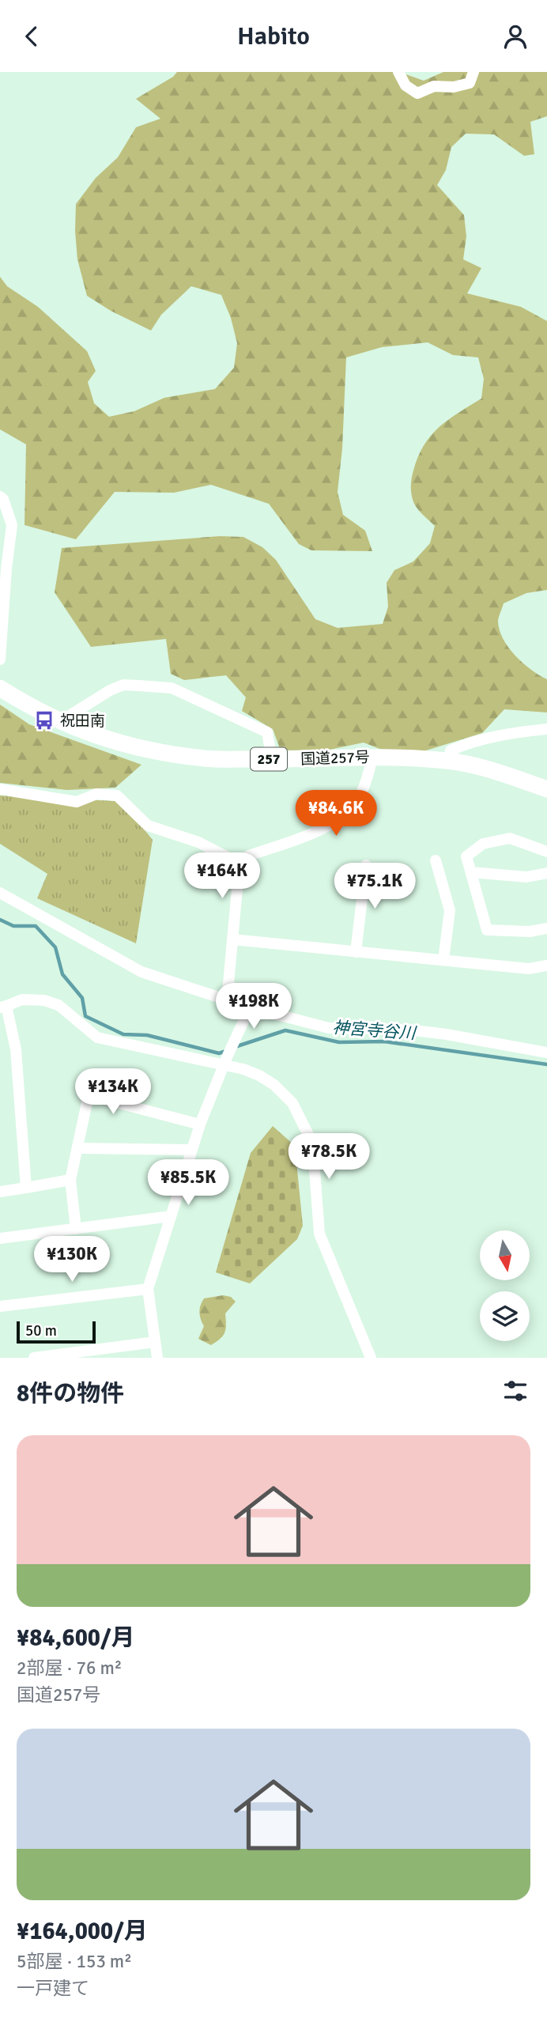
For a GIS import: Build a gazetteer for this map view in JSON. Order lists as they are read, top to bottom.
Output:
{
  "streets": {
    "highway": ["国道257号", "257"]
  },
  "water": ["神宮寺谷川"],
  "places": {
    "bus stop": ["祝田南"]
  },
  "scale_bar": "50 m",
  "north": "bottom",
  "page": {
    "header": "Habito",
    "price": [
      "¥84.6K",
      "¥164K",
      "¥75.1K",
      "¥198K",
      "¥134K",
      "¥78.5K",
      "¥85.5K",
      "¥130K"
    ],
    "scale": "50 m",
    "heading": "8件の物件",
    "list": [
      {
        "name": "¥84,600/月",
        "note": "2部屋 · 76 m² · 国道257号"
      },
      {
        "name": "¥164,000/月",
        "note": "5部屋 · 153 m² · 一戸建て"
      }
    ]
  }
}
